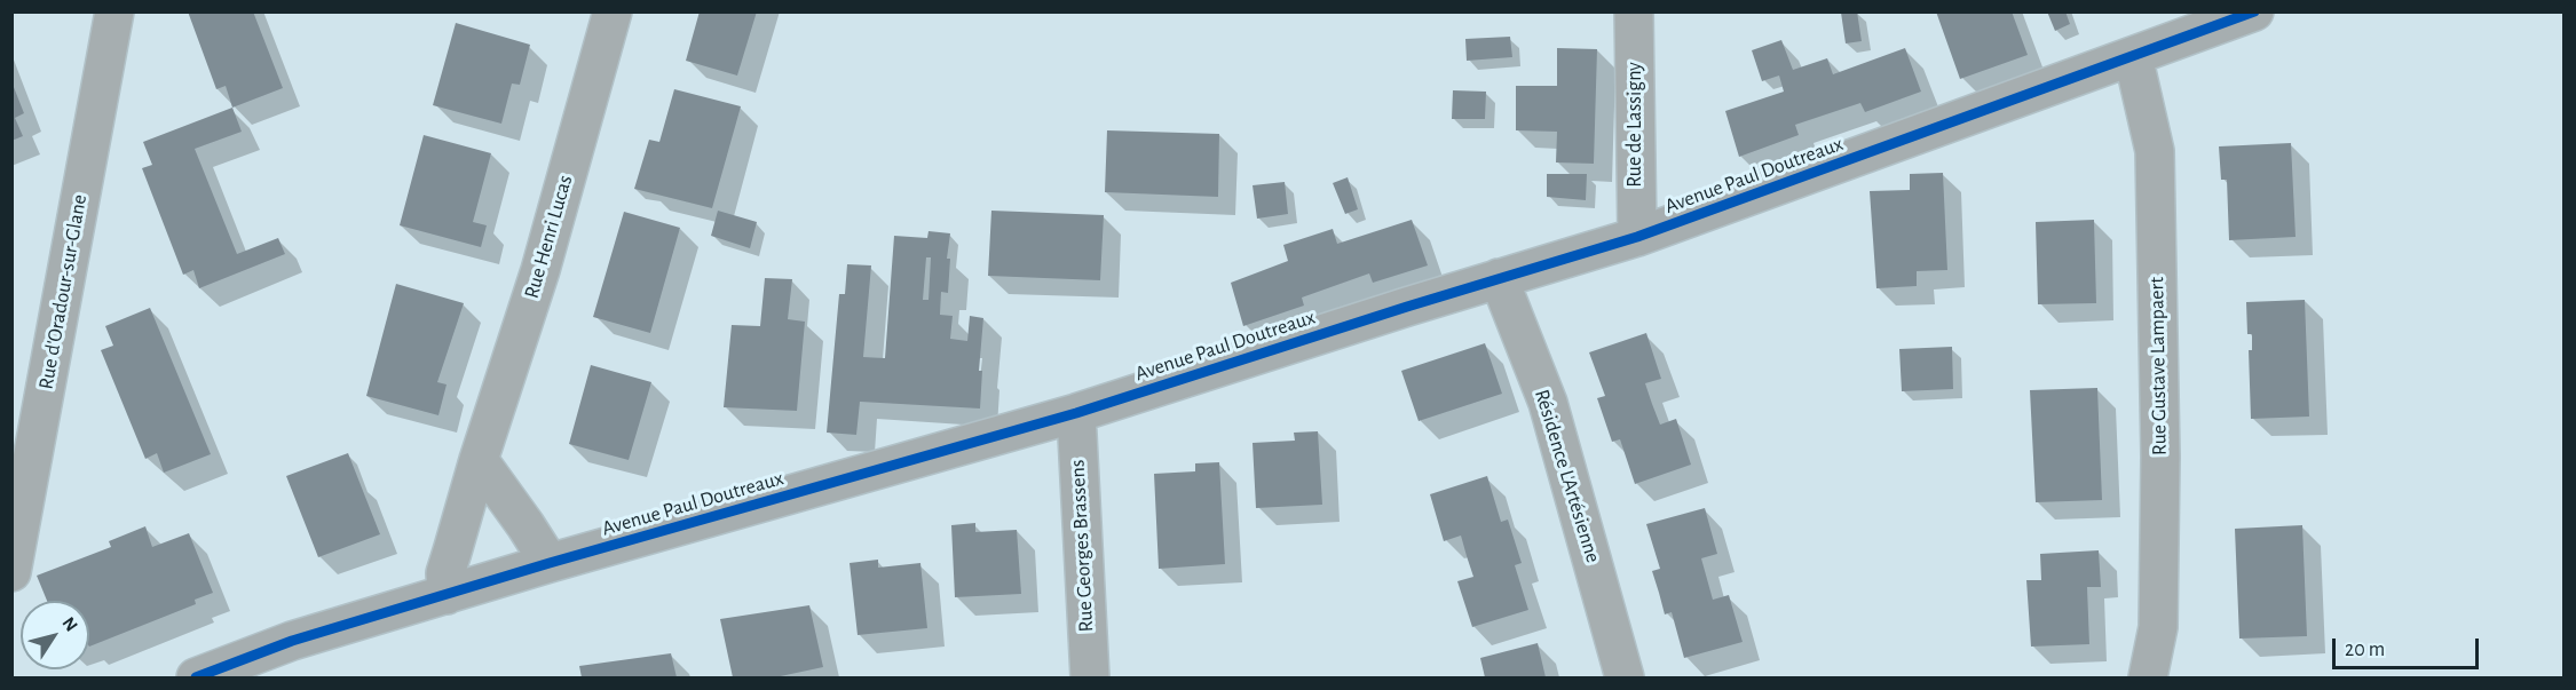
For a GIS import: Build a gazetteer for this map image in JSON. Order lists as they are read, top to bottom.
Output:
{
  "streets": {
    "street": [
      "Rue de Lassigny",
      "Avenue Paul Doutreaux",
      "Rue Henri Lucas",
      "Rue d'Oradour-sur-Glane",
      "Rue Gustave Lampaert",
      "Résidence L'Artésienne",
      "Rue Georges Brassens"
    ]
  },
  "crossings": [
    ["Rue de Lassigny", "Avenue Paul Doutreaux"],
    ["Avenue Paul Doutreaux", "Rue Henri Lucas"],
    ["Avenue Paul Doutreaux", "Rue Gustave Lampaert"],
    ["Avenue Paul Doutreaux", "Résidence L'Artésienne"],
    ["Avenue Paul Doutreaux", "Rue Georges Brassens"]
  ],
  "scale_bar": "20 m",
  "north": "top right"
}
